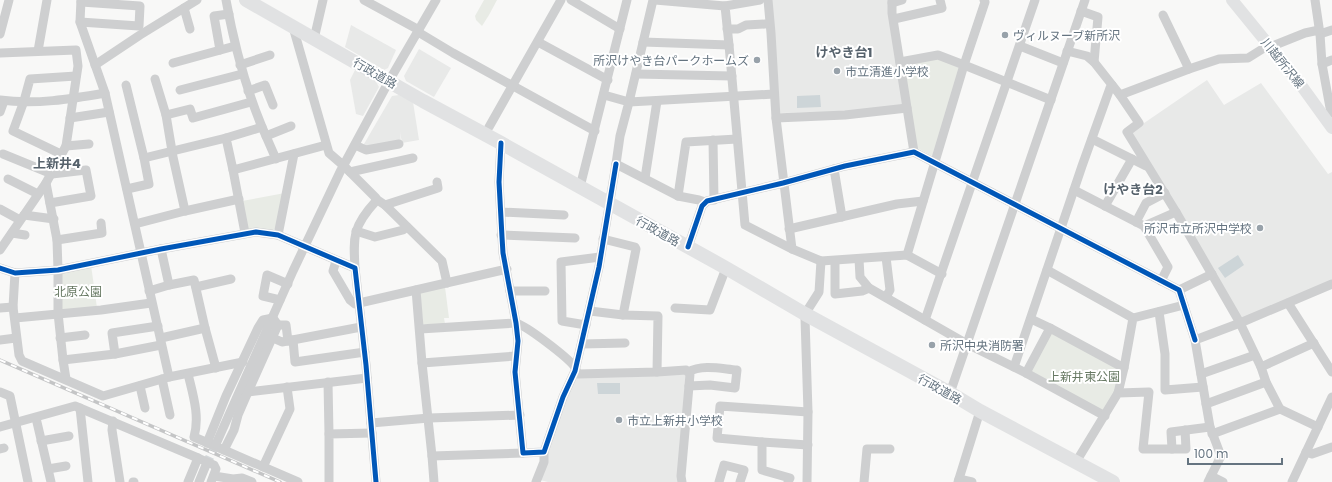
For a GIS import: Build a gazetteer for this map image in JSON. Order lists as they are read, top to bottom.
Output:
{
  "streets": {
    "highway": ["行政道路"],
    "main road": ["川越所沢線"]
  },
  "districts": ["けやき台1", "上新井4", "けやき台2"],
  "parks": ["北原公園", "上新井東公園"],
  "places": [
    "ヴィルヌーブ新所沢",
    "所沢けやき台パークホームズ",
    "市立清進小学校",
    "所沢市立所沢中学校",
    "所沢中央消防署",
    "市立上新井小学校"
  ],
  "scale_bar": "100 m"
}
